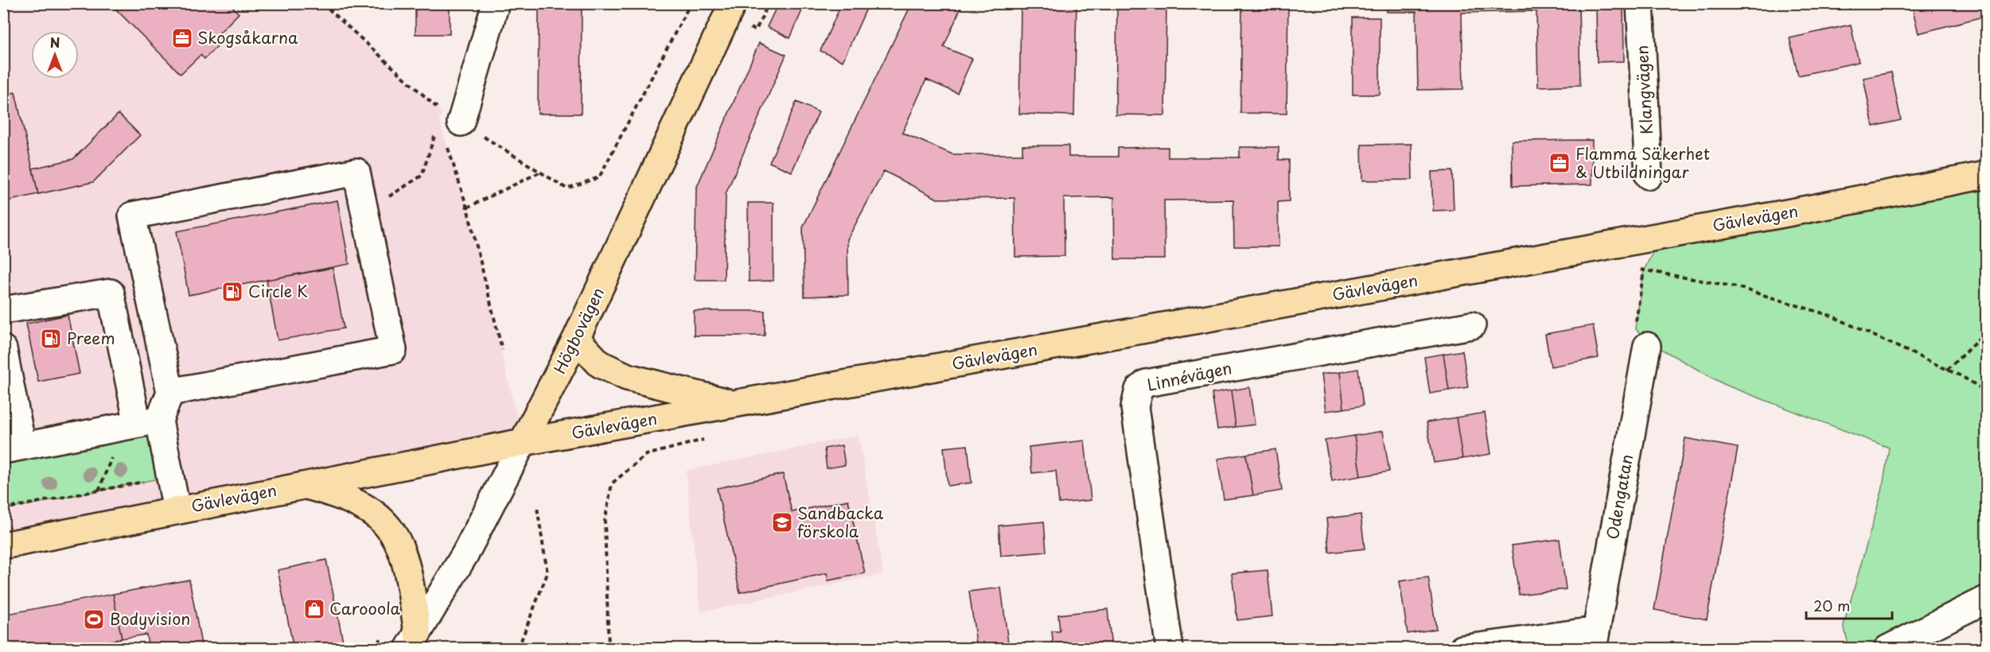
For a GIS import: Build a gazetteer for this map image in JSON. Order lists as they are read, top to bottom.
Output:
{
  "streets": {
    "main road": ["Gävlevägen", "Högbovägen"],
    "street": ["Klangvägen", "Linnévägen", "Odengatan"]
  },
  "crossings": [
    ["Gävlevägen", "Högbovägen"]
  ],
  "places": {
    "office": ["Skogsåkarna", "Flamma Säkerhet & Utbildningar"],
    "fuel station": ["Circle K", "Preem"],
    "school or university": ["Sandbacka förskola"],
    "shop": ["Carooola"],
    "sports": ["Bodyvision"]
  },
  "scale_bar": "20 m",
  "north": "top"
}
